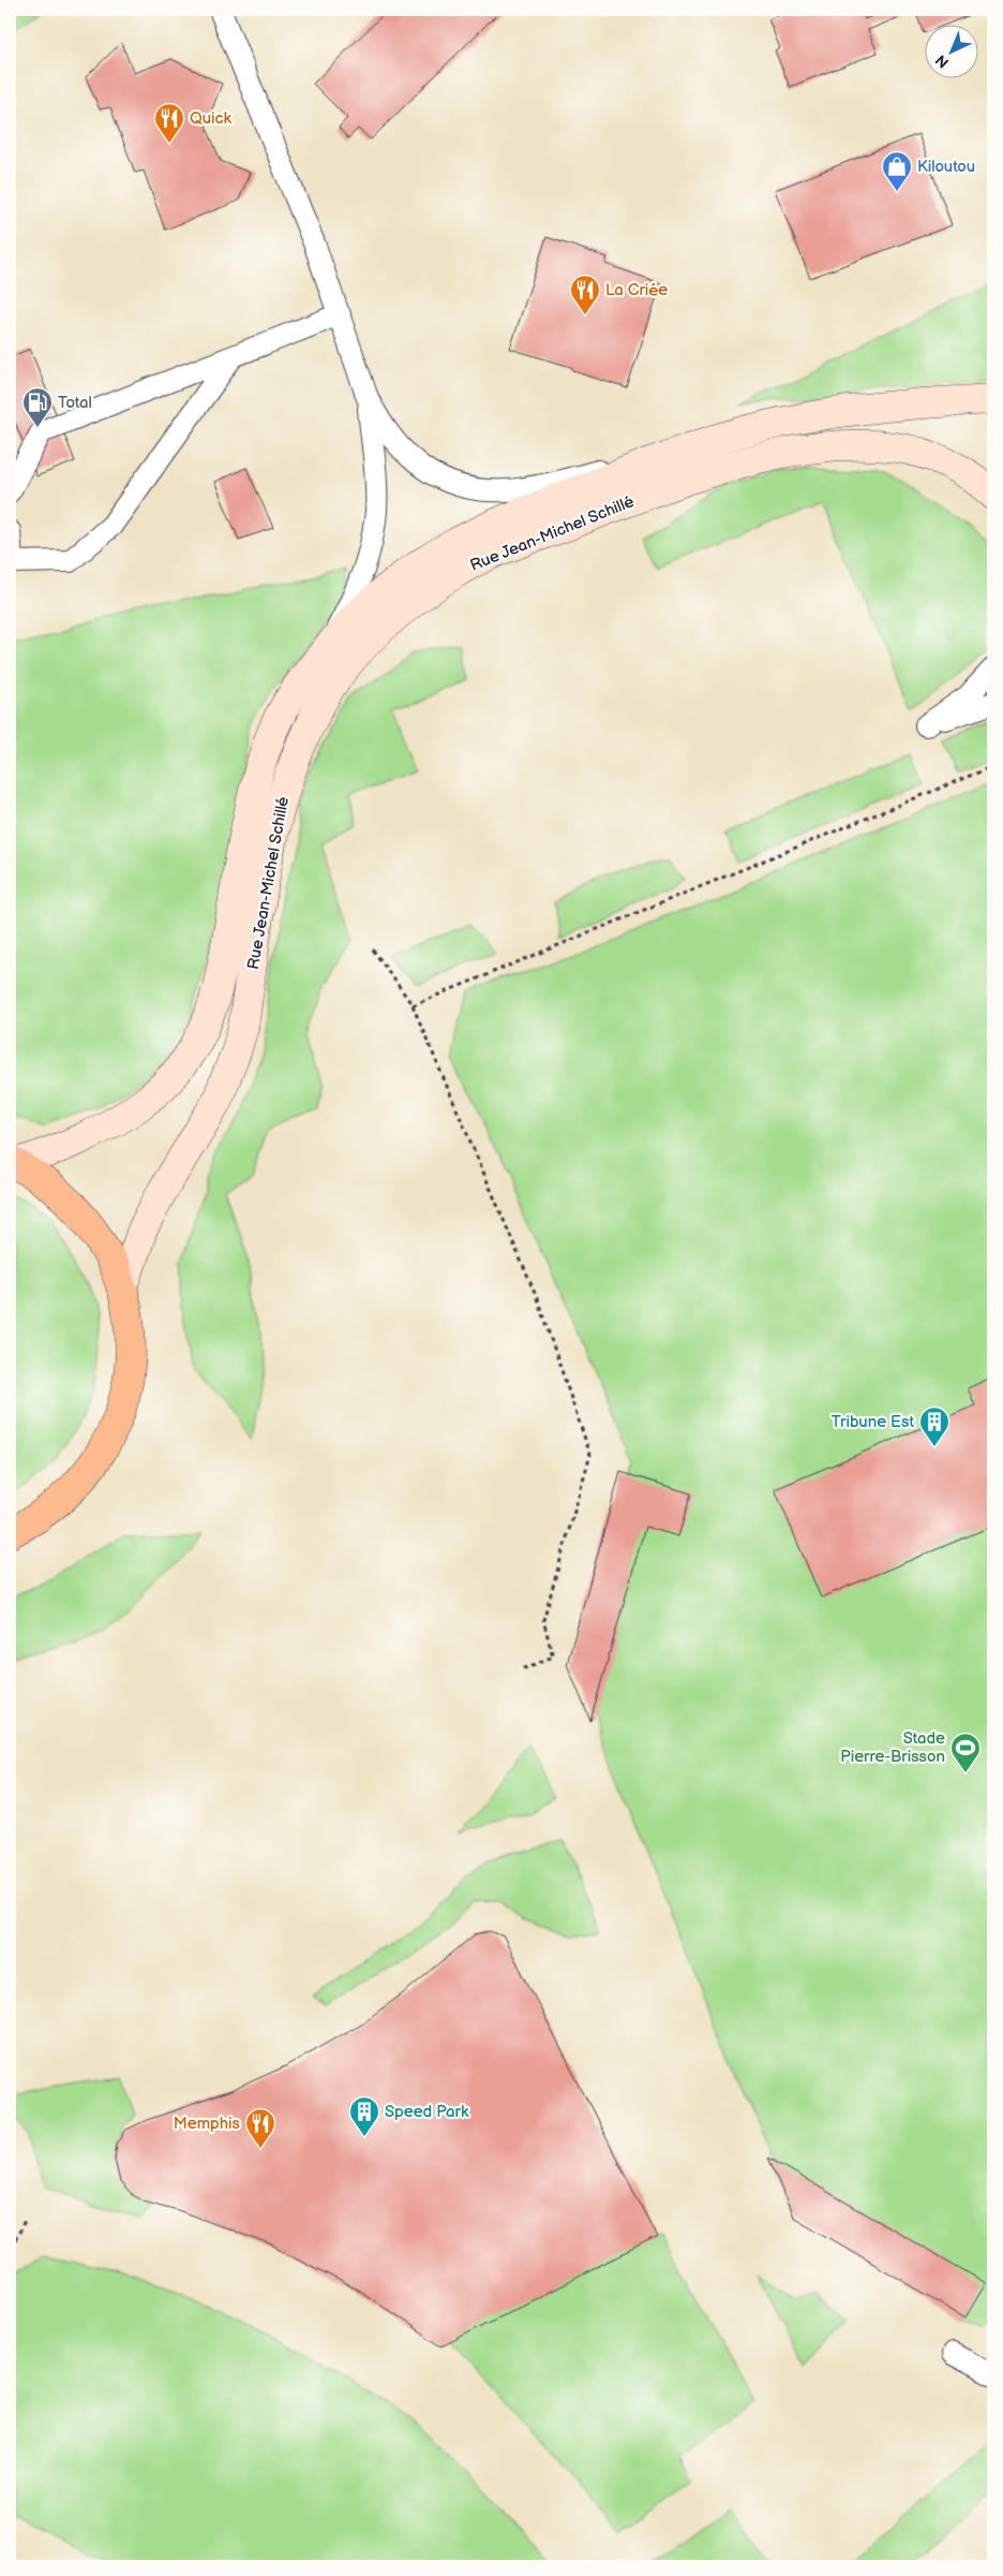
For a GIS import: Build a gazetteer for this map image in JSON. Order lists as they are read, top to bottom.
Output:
{
  "streets": {
    "main road": ["Rue Jean-Michel Schillé"]
  },
  "places": {
    "restaurant": ["Quick", "La Criée", "Memphis"],
    "shop": ["Kiloutou"],
    "fuel station": ["Total"],
    "building": ["Tribune Est", "Speed Park"],
    "sports": ["Stade Pierre-Brisson"]
  },
  "north": "bottom left"
}
